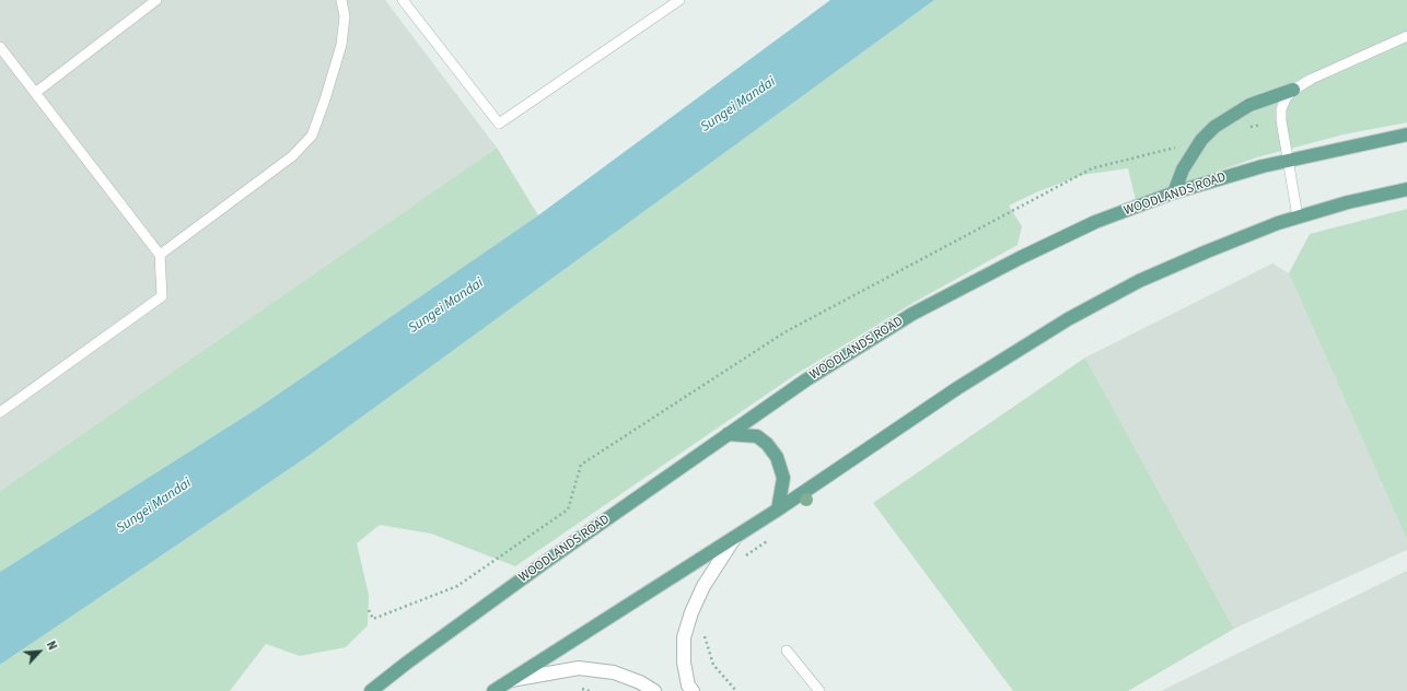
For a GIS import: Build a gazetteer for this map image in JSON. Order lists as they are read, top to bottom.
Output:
{
  "streets": {
    "main road": ["WOODLANDS ROAD"]
  },
  "water": ["Sungei Mandai"],
  "north": "top right"
}
